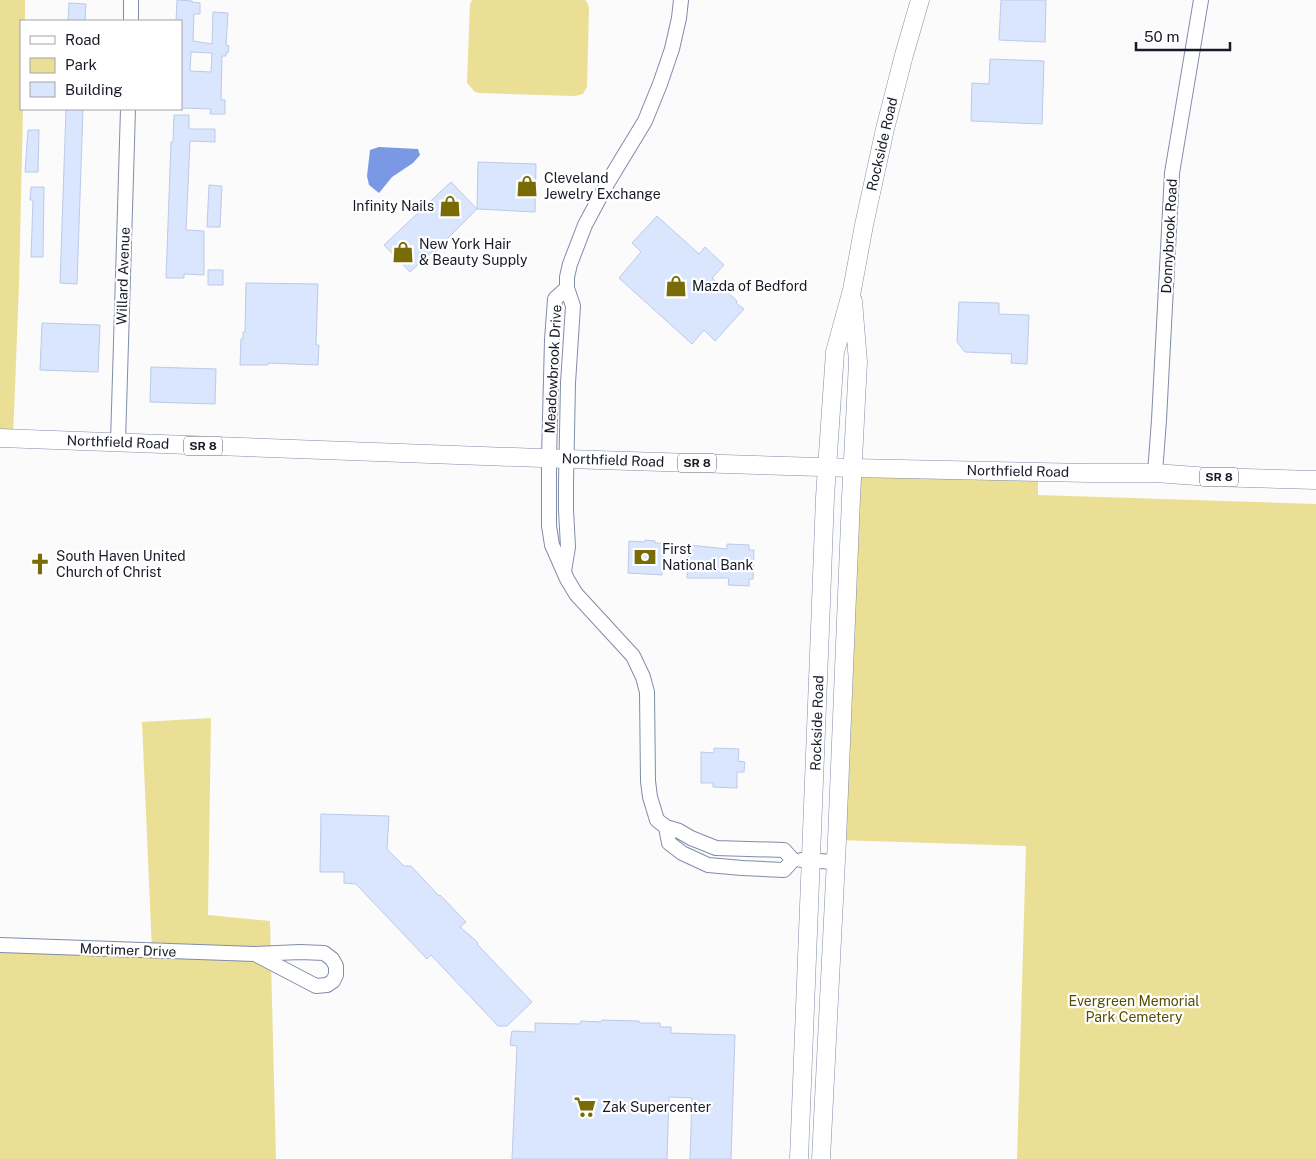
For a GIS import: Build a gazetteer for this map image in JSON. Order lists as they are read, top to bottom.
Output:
{
  "streets": {
    "main road": ["Rockside Road", "Northfield Road", "SR 8"],
    "street": [
      "Donnybrook Road",
      "Willard Avenue",
      "Meadowbrook Drive",
      "Mortimer Drive"
    ]
  },
  "crossings": [
    ["Rockside Road", "Meadowbrook Drive"],
    ["Rockside Road", "Northfield Road"],
    ["Donnybrook Road", "Northfield Road"],
    ["Willard Avenue", "Northfield Road"],
    ["Meadowbrook Drive", "Northfield Road"]
  ],
  "parks": ["Evergreen Memorial Park Cemetery"],
  "places": {
    "shop": [
      "Cleveland Jewelry Exchange",
      "Infinity Nails",
      "New York Hair & Beauty Supply",
      "Mazda of Bedford"
    ],
    "bank": ["First National Bank"],
    "church": ["South Haven United Church of Christ"],
    "supermarket": ["Zak Supercenter"]
  },
  "legend": ["Road", "Park", "Building"],
  "scale_bar": "50 m"
}
